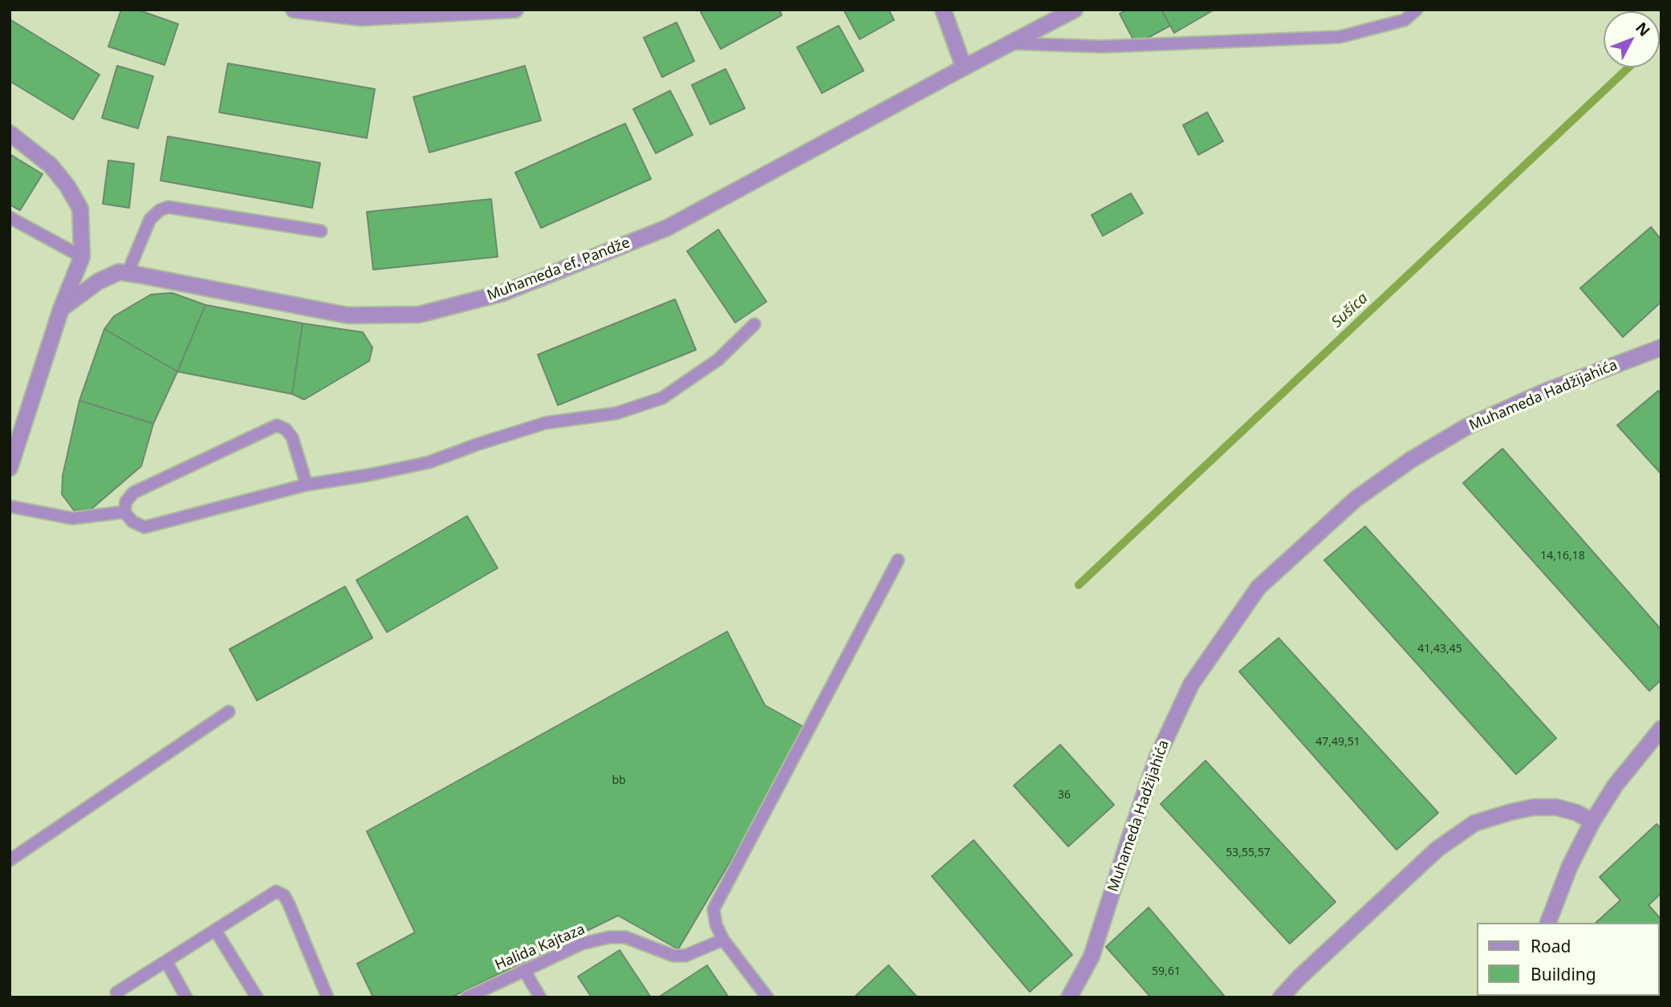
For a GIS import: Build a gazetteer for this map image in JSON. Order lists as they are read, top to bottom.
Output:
{
  "streets": {
    "street": ["Muhameda ef. Pandže", "Muhameda Hadžijahića"],
    "lane": ["Halida Kajtaza"]
  },
  "water": ["Sušica"],
  "house_numbers": [
    "14,16,18",
    "41,43,45",
    "47,49,51",
    "bb",
    "36",
    "53,55,57",
    "59,61"
  ],
  "legend": ["Road", "Building"],
  "north": "top right"
}
